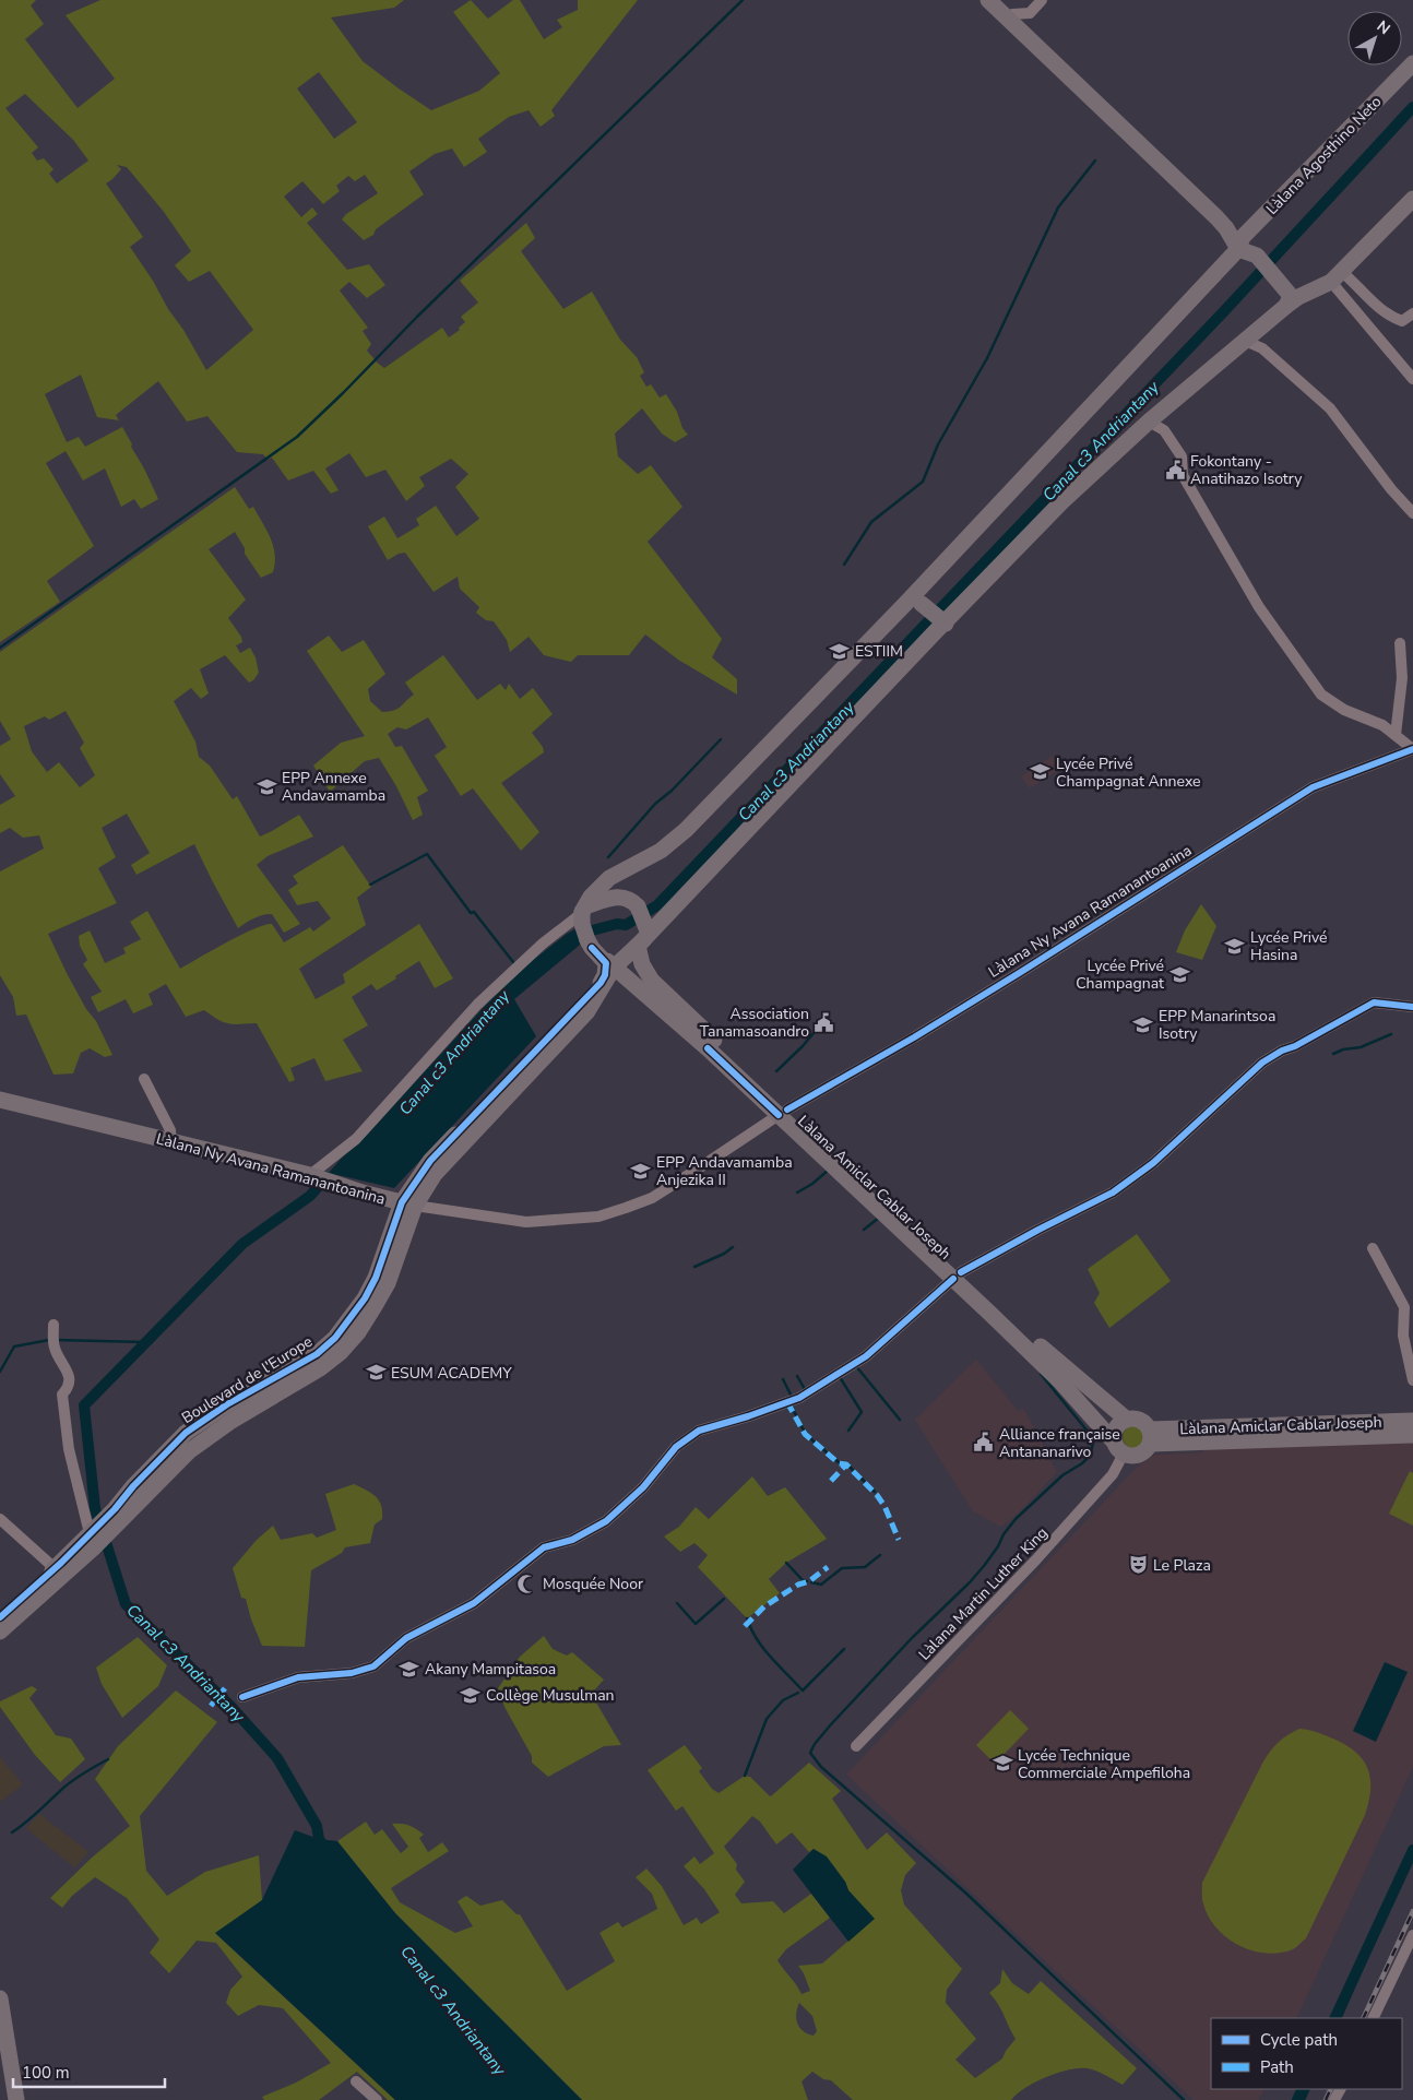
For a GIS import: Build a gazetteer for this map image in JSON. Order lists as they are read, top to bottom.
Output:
{
  "streets": {
    "main road": [
      "Làlana Agosthino Neto",
      "Làlana Ny Avana Ramanantoanina",
      "Làlana Amiclar Cablar Joseph",
      "Boulevard de l'Europe"
    ],
    "street": ["Làlana Martin Luther King"]
  },
  "crossings": [
    ["Làlana Agosthino Neto", "Làlana Amiclar Cablar Joseph"],
    ["Làlana Ny Avana Ramanantoanina", "Làlana Amiclar Cablar Joseph"],
    ["Làlana Ny Avana Ramanantoanina", "Boulevard de l'Europe"],
    ["Làlana Amiclar Cablar Joseph", "Boulevard de l'Europe"],
    ["Làlana Amiclar Cablar Joseph", "Làlana Martin Luther King"]
  ],
  "water": ["Canal c3 Andriantany"],
  "places": {
    "public building": ["Fokontany - Anatihazo Isotry", "Association Tanamasoandro", "Alliance française Antananarivo"],
    "school or university": [
      "ESTIIM",
      "Lycée Privé Champagnat Annexe",
      "EPP Annexe Andavamamba",
      "Lycée Privé Hasina",
      "Lycée Privé Champagnat",
      "EPP Manarintsoa Isotry",
      "EPP Andavamamba Anjezika II",
      "ESUM ACADEMY",
      "Akany Mampitasoa",
      "Collège Musulman",
      "Lycée Technique Commerciale Ampefiloha"
    ],
    "theatre": ["Le Plaza"],
    "mosque": ["Mosquée Noor"]
  },
  "legend": ["Cycle path", "Path"],
  "scale_bar": "100 m",
  "north": "top right"
}
